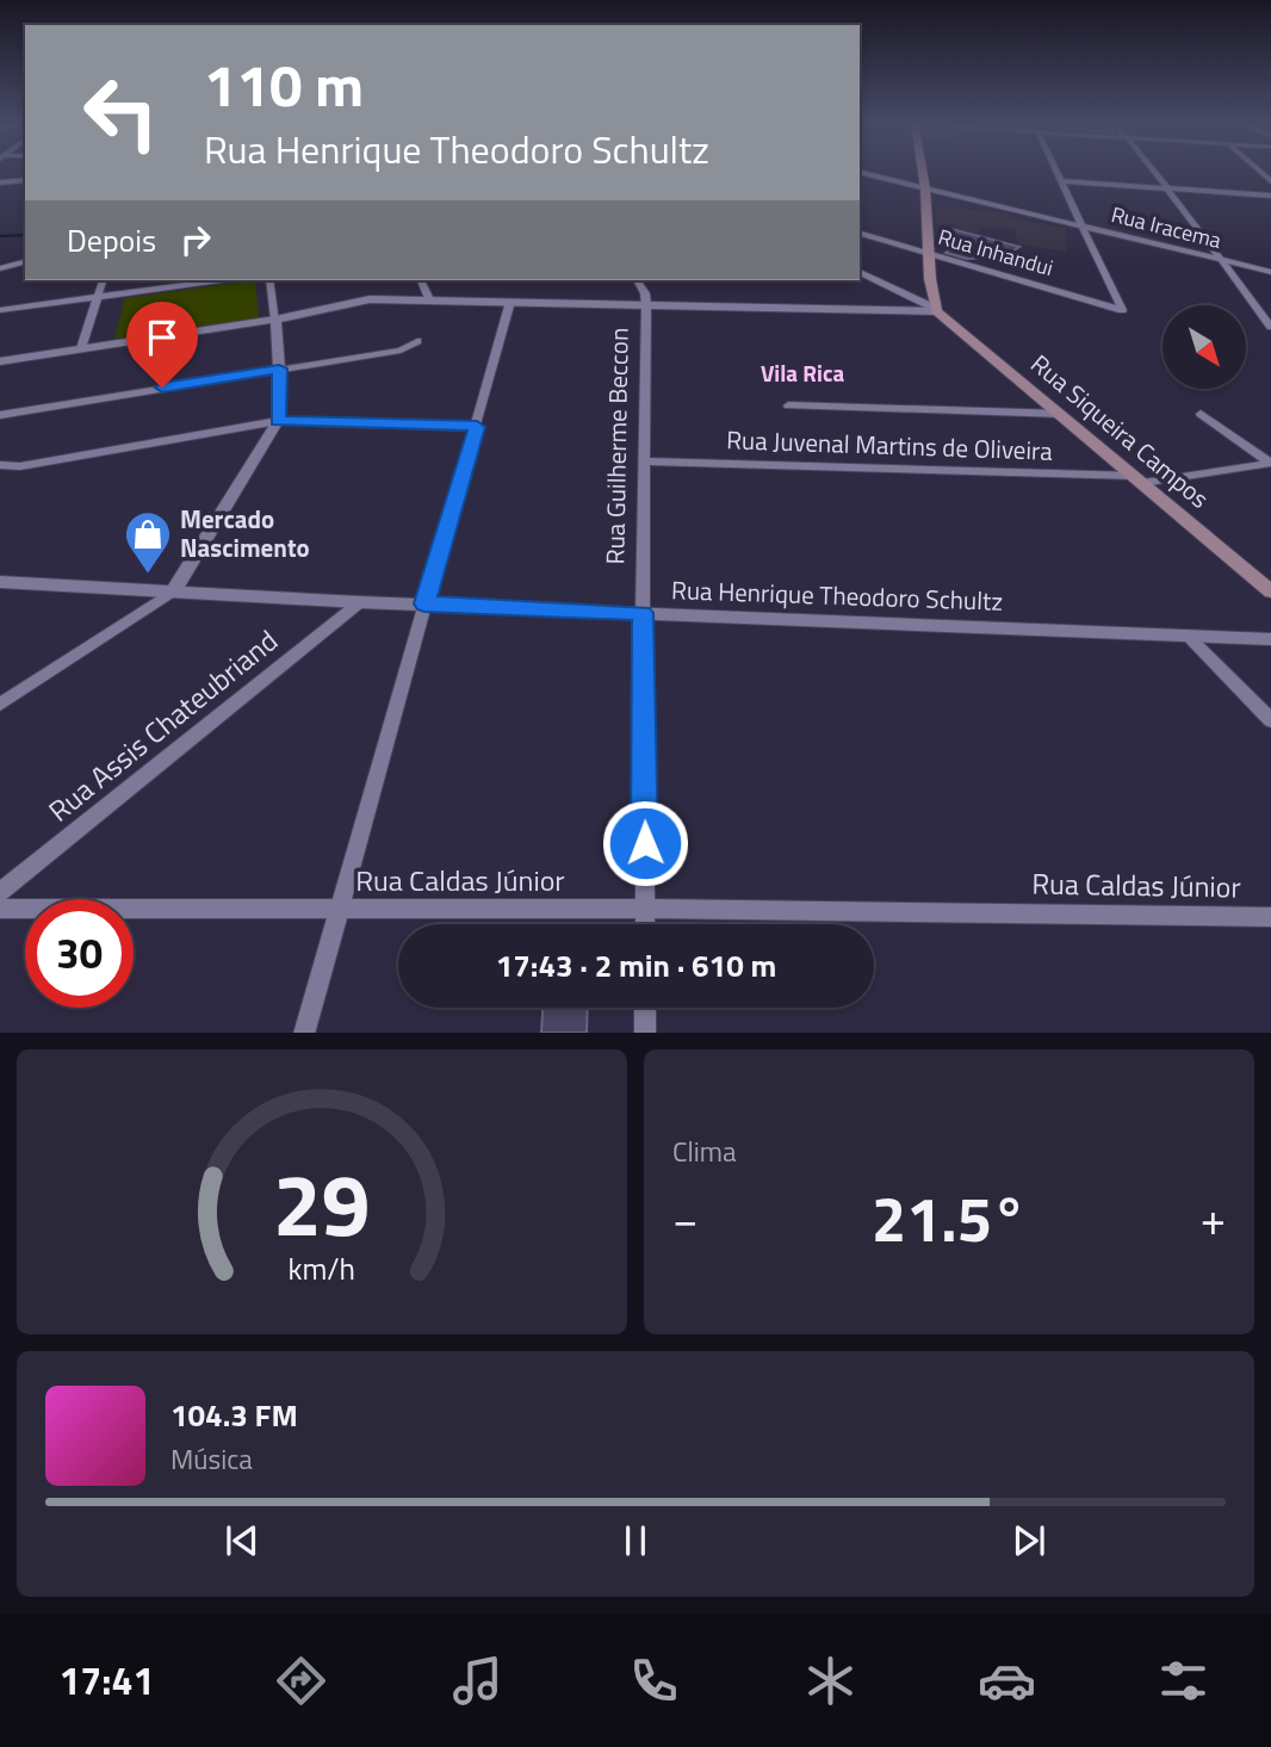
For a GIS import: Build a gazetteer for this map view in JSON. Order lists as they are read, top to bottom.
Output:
{
  "streets": {
    "main road": ["Rua Siqueira Campos"],
    "street": [
      "Rua Iracema",
      "Rua Inhandui",
      "Rua Guilherme Beccon",
      "Rua Juvenal Martins de Oliveira",
      "Rua Henrique Theodoro Schultz",
      "Rua Assis Chateubriand",
      "Rua Caldas Júnior"
    ]
  },
  "crossings": [
    ["Rua Iracema", "Rua Inhandui"],
    ["Rua Siqueira Campos", "Rua Juvenal Martins de Oliveira"],
    ["Rua Guilherme Beccon", "Rua Juvenal Martins de Oliveira"],
    ["Rua Guilherme Beccon", "Rua Henrique Theodoro Schultz"],
    ["Rua Guilherme Beccon", "Rua Caldas Júnior"],
    ["Rua Henrique Theodoro Schultz", "Rua Assis Chateubriand"]
  ],
  "districts": ["Vila Rica"],
  "places": {
    "shop": ["Mercado Nascimento"]
  },
  "north": "bottom right",
  "page": {
    "turn": ["110 m", "Rua Henrique Theodoro Schultz"],
    "then": "Depois",
    "limit": "30",
    "trip": "17:43 · 2 min · 610 m",
    "tile": "Clima",
    "heat": ["−", "21.5°", "+"],
    "song": ["104.3 FM", "Música"],
    "tabs": "17:41",
    "gauge": ["29", "km/h"]
  }
}
